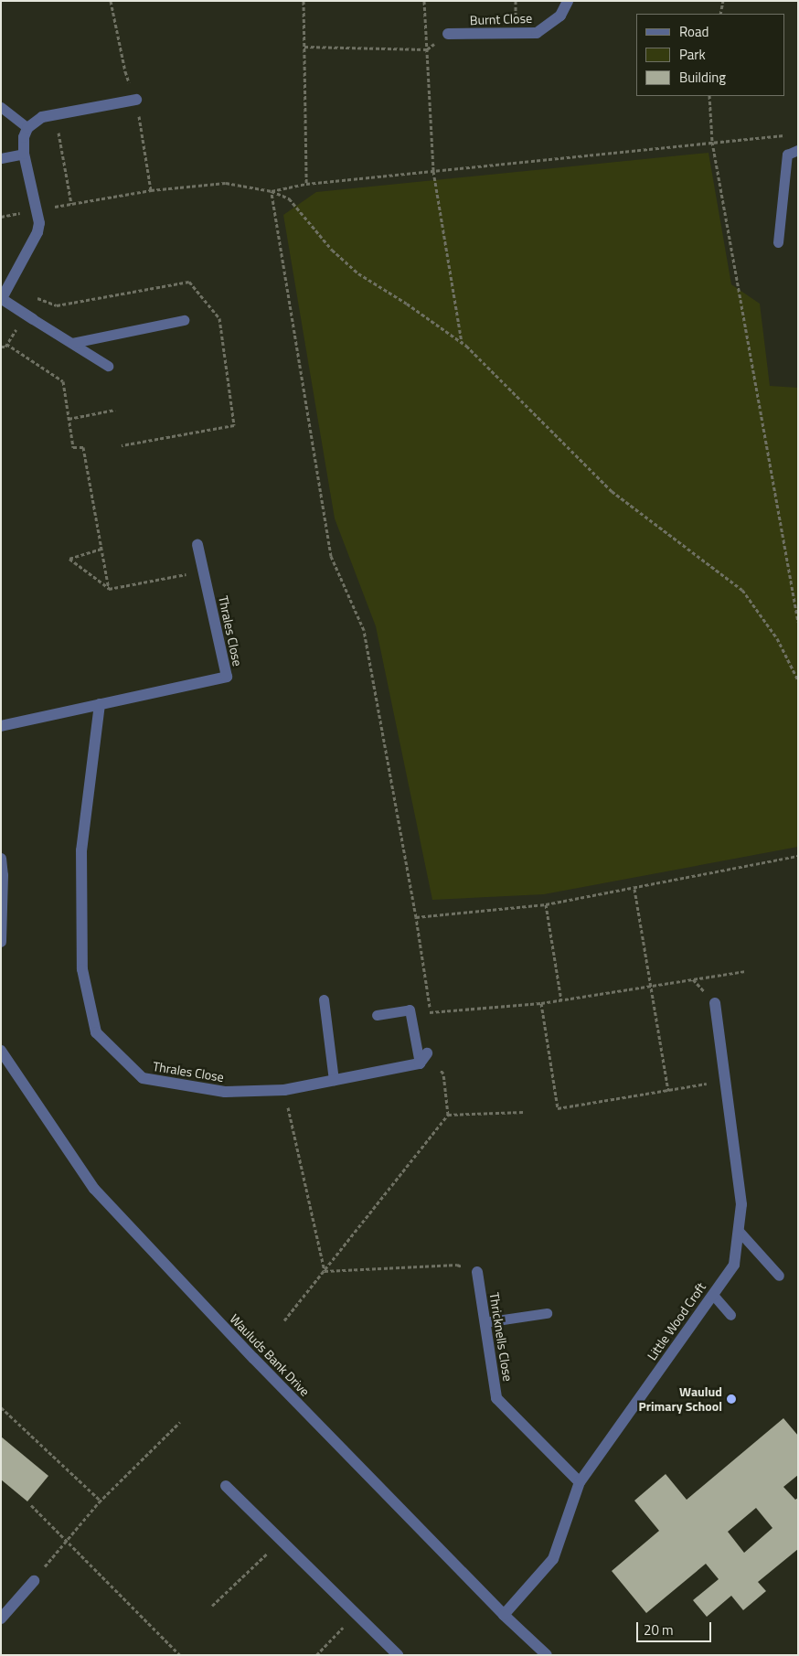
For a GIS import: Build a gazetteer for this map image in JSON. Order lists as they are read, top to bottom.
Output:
{
  "streets": {
    "street": [
      "Burnt Close",
      "Thrales Close",
      "Little Wood Croft",
      "Thricknells Close",
      "Wauluds Bank Drive"
    ]
  },
  "crossings": [
    ["Little Wood Croft", "Thricknells Close"],
    ["Little Wood Croft", "Wauluds Bank Drive"]
  ],
  "places": ["Waulud Primary School"],
  "legend": ["Road", "Park", "Building"],
  "scale_bar": "20 m"
}
